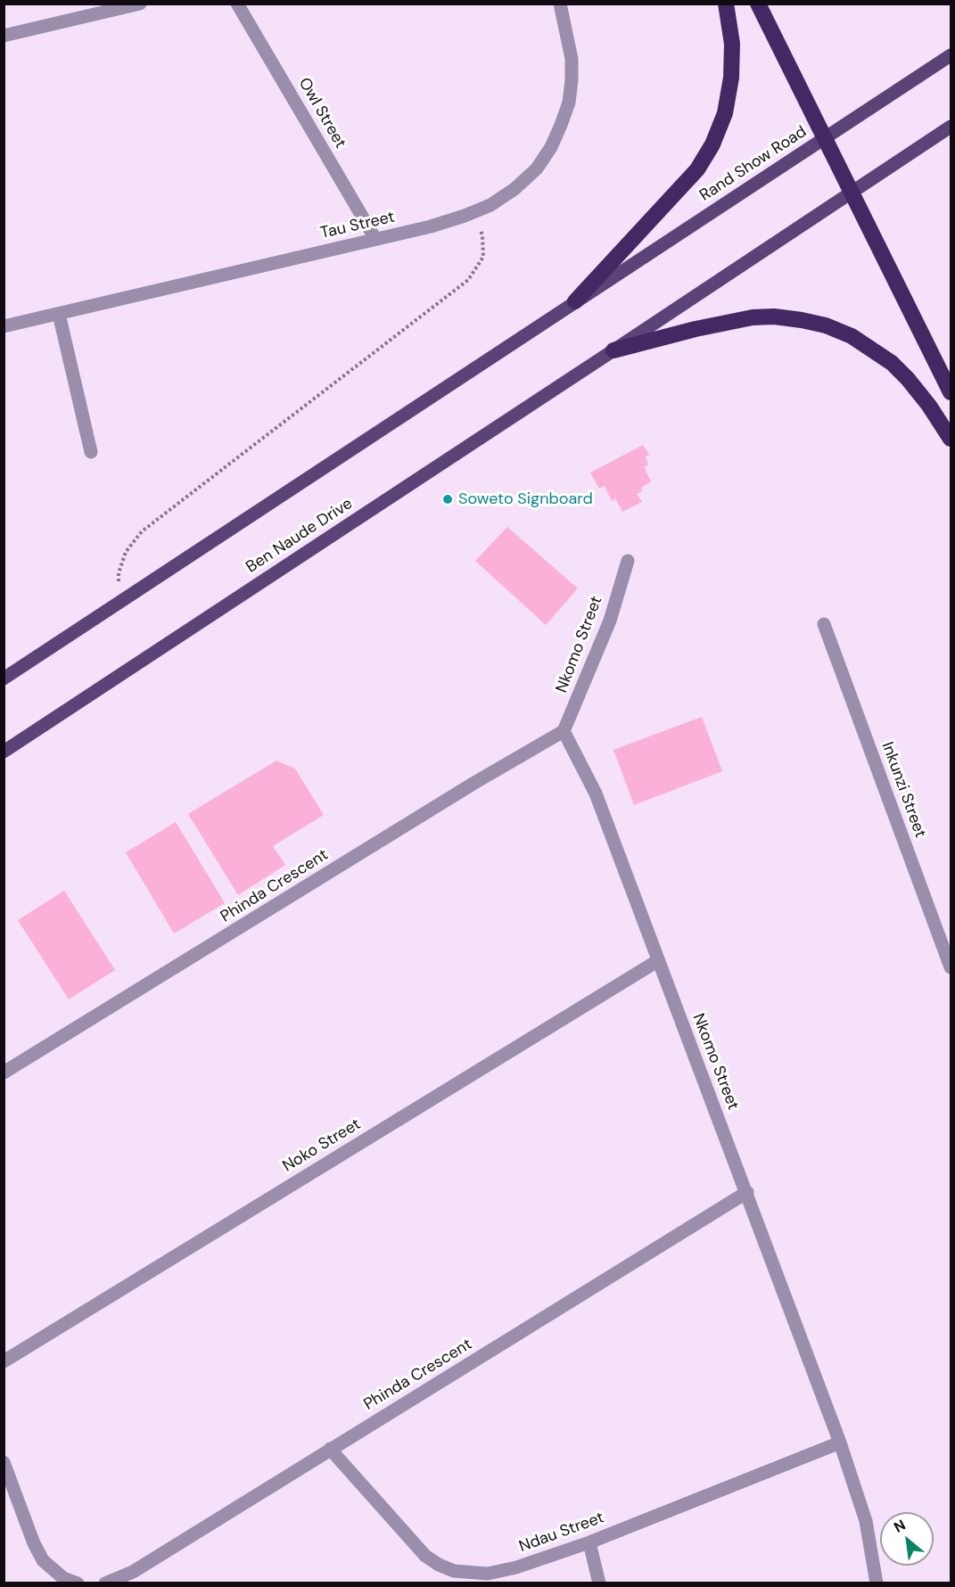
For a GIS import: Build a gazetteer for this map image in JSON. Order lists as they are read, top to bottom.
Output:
{
  "streets": {
    "main road": ["Rand Show Road", "Ben Naude Drive"],
    "street": [
      "Owl Street",
      "Tau Street",
      "Nkomo Street",
      "Inkunzi Street",
      "Phinda Crescent",
      "Noko Street",
      "Ndau Street"
    ]
  },
  "crossings": [
    ["Owl Street", "Tau Street"],
    ["Nkomo Street", "Phinda Crescent"],
    ["Nkomo Street", "Noko Street"],
    ["Nkomo Street", "Ndau Street"],
    ["Phinda Crescent", "Ndau Street"]
  ],
  "places": ["Soweto Signboard"],
  "north": "top left"
}
